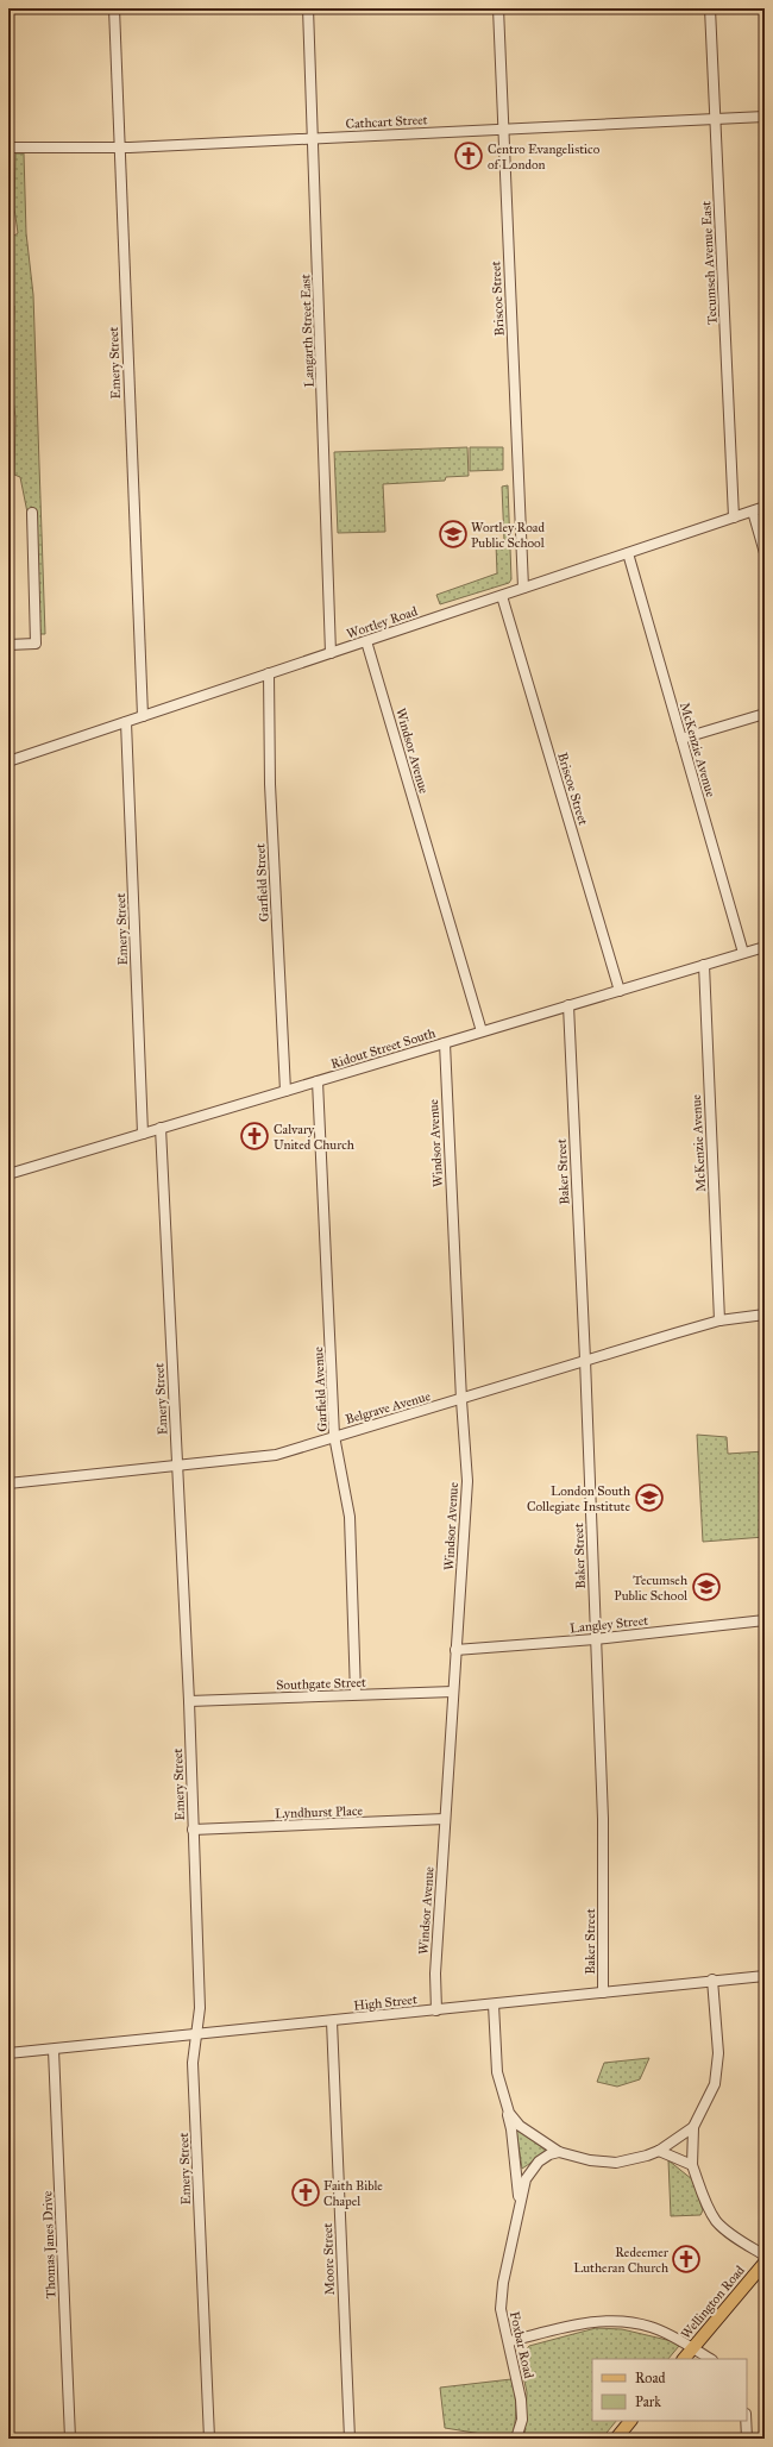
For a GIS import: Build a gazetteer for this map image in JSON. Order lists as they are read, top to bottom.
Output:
{
  "streets": {
    "main road": ["Wellington Road"],
    "street": [
      "Cathcart Street",
      "Tecumseh Avenue East",
      "Briscoe Street",
      "Langarth Street East",
      "Emery Street",
      "Wortley Road",
      "McKenzie Avenue",
      "Windsor Avenue",
      "Garfield Street",
      "Ridout Street South",
      "Baker Street",
      "Garfield Avenue",
      "Belgrave Avenue",
      "Langley Street",
      "Southgate Street",
      "Lyndhurst Place",
      "High Street",
      "Thomas Janes Drive",
      "Moore Street",
      "Foxbar Road"
    ]
  },
  "crossings": [
    ["Cathcart Street", "Tecumseh Avenue East"],
    ["Cathcart Street", "Briscoe Street"],
    ["Cathcart Street", "Langarth Street East"],
    ["Cathcart Street", "Emery Street"],
    ["Tecumseh Avenue East", "Wortley Road"],
    ["Briscoe Street", "Wortley Road"],
    ["Briscoe Street", "Ridout Street South"],
    ["Langarth Street East", "Wortley Road"],
    ["Emery Street", "Wortley Road"],
    ["Emery Street", "Ridout Street South"],
    ["Emery Street", "Belgrave Avenue"],
    ["Emery Street", "Southgate Street"],
    ["Emery Street", "Lyndhurst Place"],
    ["Emery Street", "High Street"],
    ["Wortley Road", "McKenzie Avenue"],
    ["Wortley Road", "Windsor Avenue"],
    ["Wortley Road", "Garfield Street"],
    ["McKenzie Avenue", "Ridout Street South"],
    ["McKenzie Avenue", "Belgrave Avenue"],
    ["Windsor Avenue", "Ridout Street South"],
    ["Windsor Avenue", "Belgrave Avenue"],
    ["Windsor Avenue", "Langley Street"],
    ["Windsor Avenue", "Southgate Street"],
    ["Windsor Avenue", "Lyndhurst Place"],
    ["Windsor Avenue", "High Street"],
    ["Garfield Street", "Ridout Street South"],
    ["Ridout Street South", "Baker Street"],
    ["Ridout Street South", "Garfield Avenue"],
    ["Baker Street", "Belgrave Avenue"],
    ["Baker Street", "Langley Street"],
    ["Baker Street", "High Street"],
    ["Garfield Avenue", "Belgrave Avenue"],
    ["Garfield Avenue", "Southgate Street"],
    ["High Street", "Thomas Janes Drive"],
    ["High Street", "Moore Street"]
  ],
  "places": {
    "church": [
      "Centro Evangelistico of London",
      "Calvary United Church",
      "Faith Bible Chapel",
      "Redeemer Lutheran Church"
    ],
    "school or university": ["Wortley Road Public School", "London South Collegiate Institute", "Tecumseh Public School"]
  },
  "legend": ["Road", "Park"]
}
